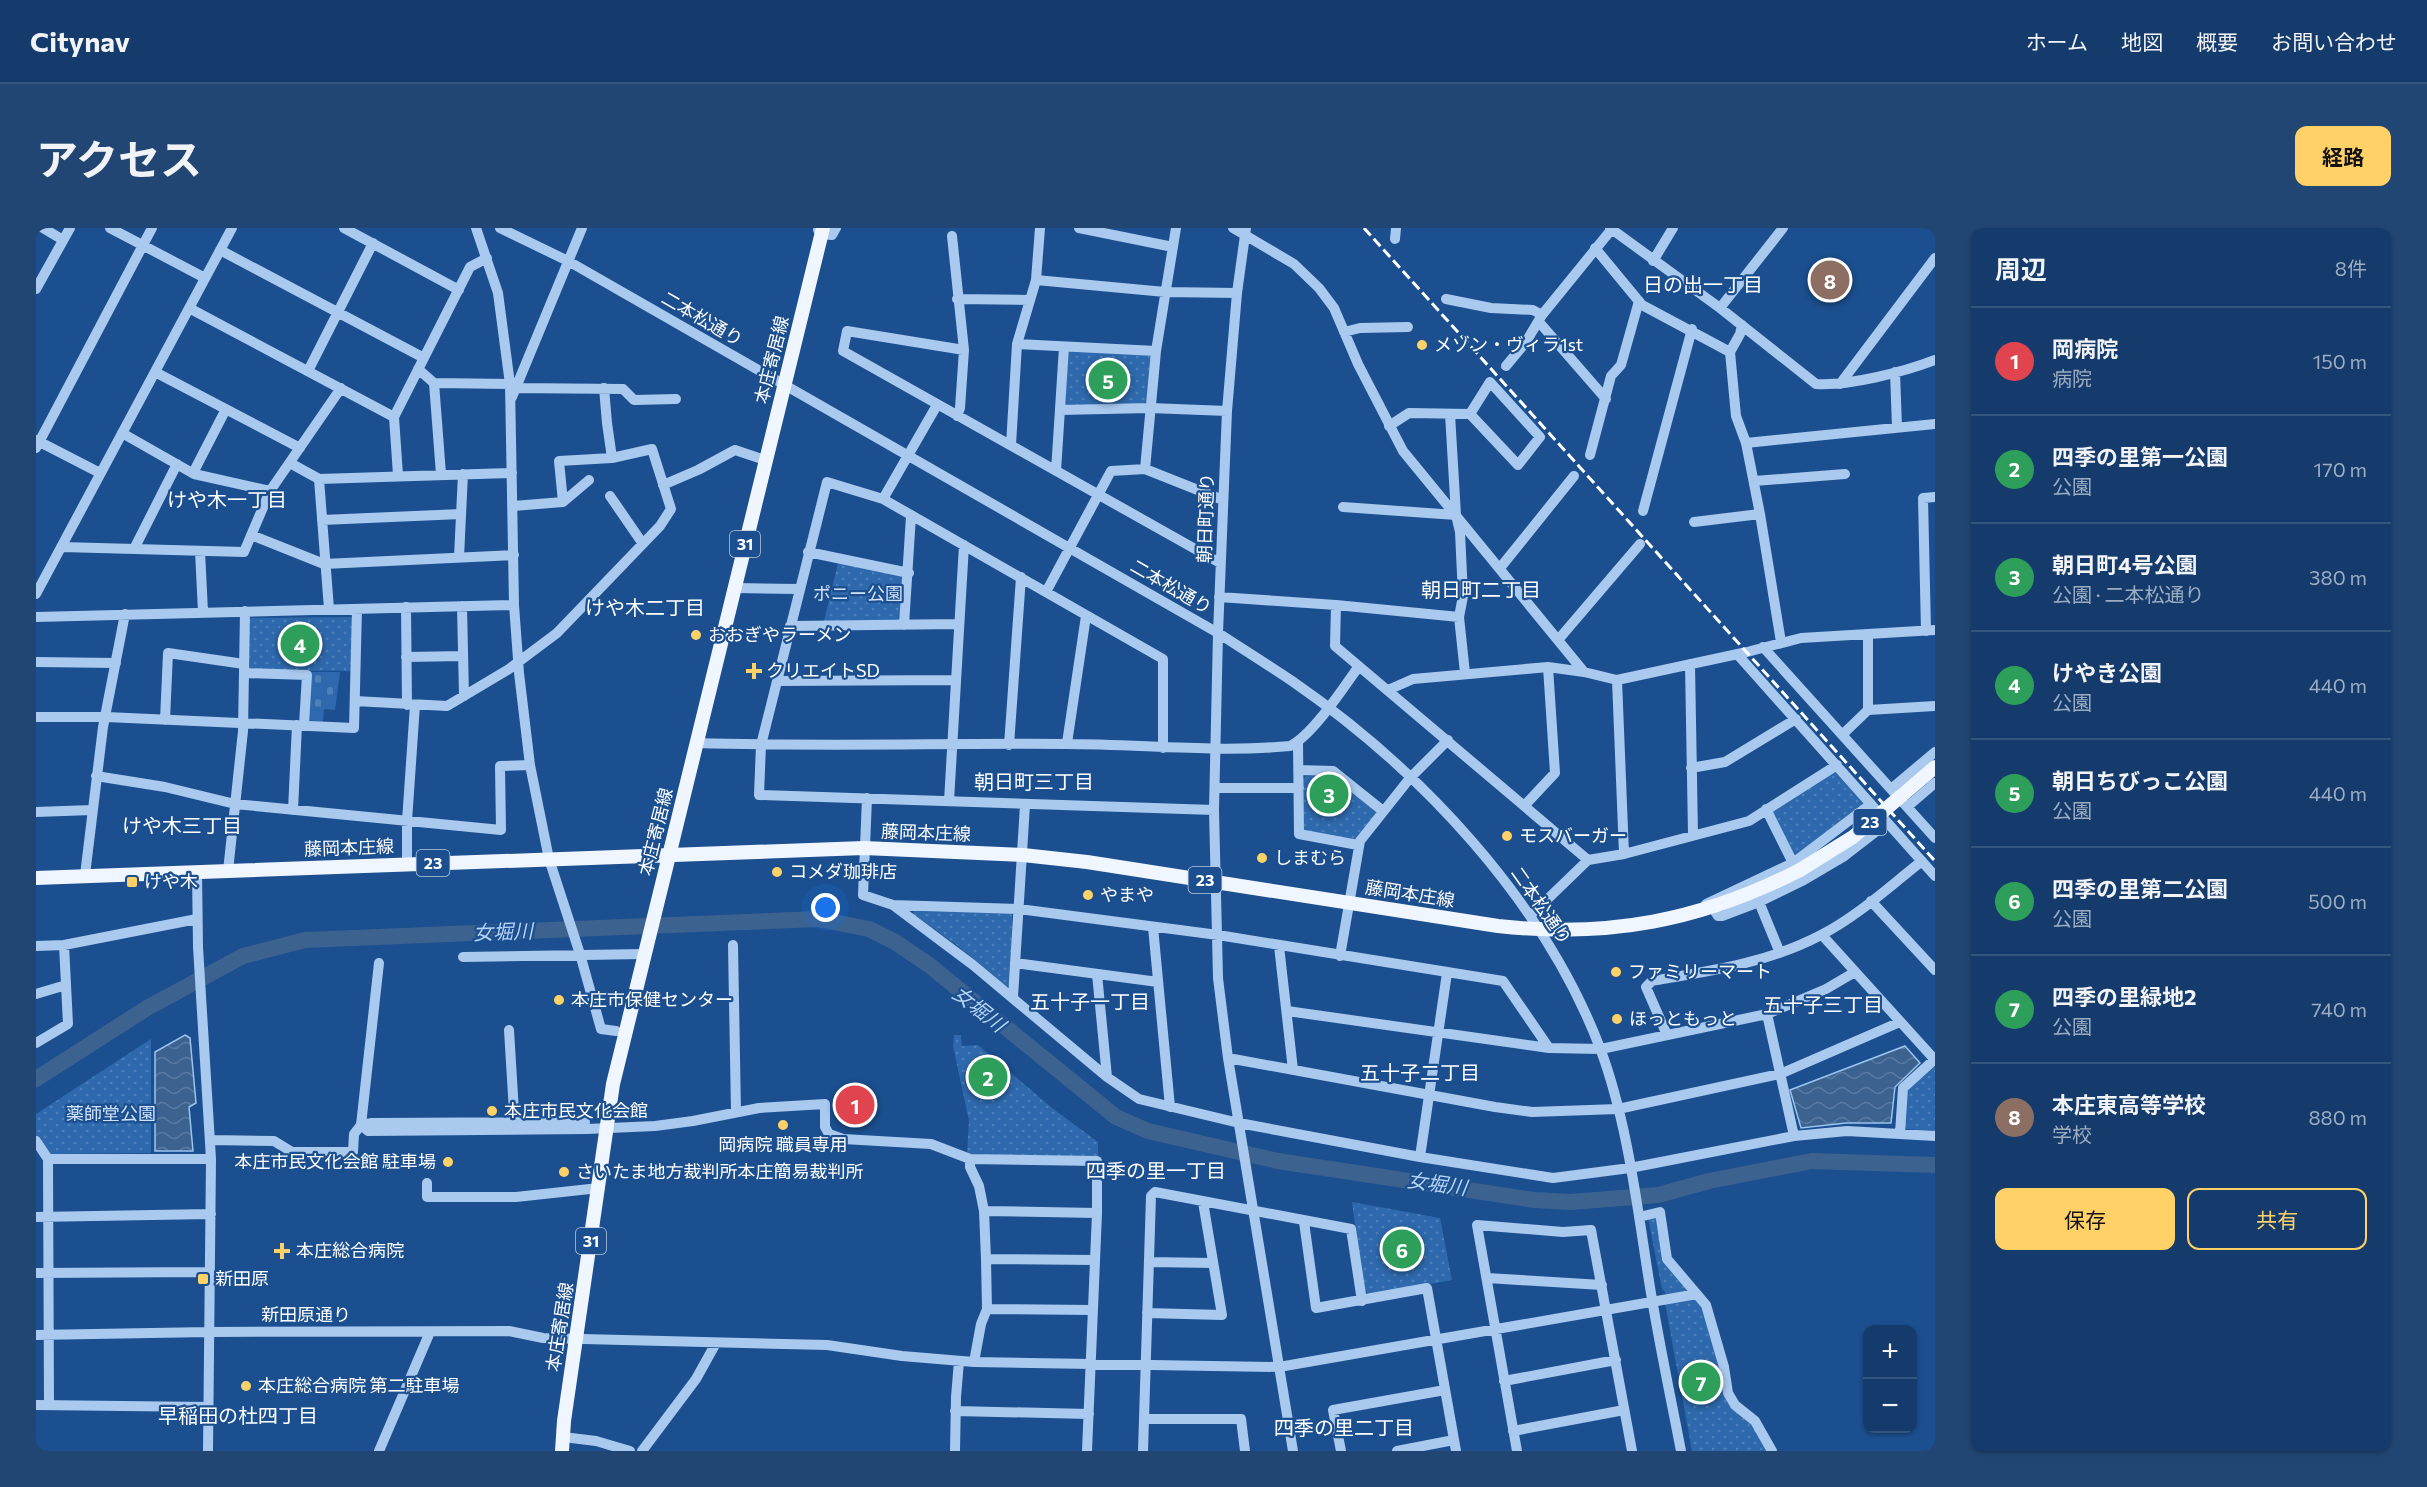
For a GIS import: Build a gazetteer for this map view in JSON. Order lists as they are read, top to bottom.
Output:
{
  "streets": {
    "main road": [
      "本庄寄居線",
      "31",
      "23",
      "藤岡本庄線"
    ],
    "street": ["二本松通り", "朝日町通り", "新田原通り"]
  },
  "crossings": [
    ["二本松通り", "本庄寄居線"],
    ["二本松通り", "朝日町通り"],
    ["二本松通り", "藤岡本庄線"],
    ["二本松通り", "新田原通り"],
    ["本庄寄居線", "藤岡本庄線"],
    ["本庄寄居線", "新田原通り"],
    ["朝日町通り", "藤岡本庄線"],
    ["朝日町通り", "新田原通り"],
    ["23", "藤岡本庄線"]
  ],
  "districts": [
    "日の出一丁目",
    "けや木一丁目",
    "朝日町二丁目",
    "けや木二丁目",
    "朝日町三丁目",
    "けや木三丁目",
    "五十子一丁目",
    "五十子三丁目",
    "五十子二丁目",
    "四季の里一丁目",
    "早稲田の杜四丁目",
    "四季の里二丁目"
  ],
  "water": ["女堀川"],
  "parks": ["ポニー公園", "薬師堂公園"],
  "places": {
    "other": [
      "メゾン・ヴィラ1st",
      "おおぎやラーメン",
      "モスバーガー",
      "しまむら",
      "コメダ珈琲店",
      "やまや",
      "ファミリーマート",
      "本庄市保健センター",
      "ほっともっと",
      "本庄市民文化会館",
      "岡病院 職員専用",
      "本庄市民文化会館 駐車場",
      "さいたま地方裁判所本庄簡易裁判所",
      "本庄総合病院 第二駐車場"
    ],
    "health": ["クリエイトSD", "本庄総合病院"],
    "transit": ["けや木", "新田原"]
  },
  "page": {
    "header": "Citynav",
    "nav": [
      "ホーム",
      "地図",
      "概要",
      "お問い合わせ"
    ],
    "title": "アクセス",
    "buttons": [
      "経路",
      ["保存", "共有"]
    ],
    "heading": ["周辺", "8件"],
    "pins": [
      "8",
      "5",
      "4",
      "3",
      "2",
      "1",
      "6",
      "7"
    ],
    "list": [
      {
        "mark": "1",
        "name": "岡病院",
        "note": "病院",
        "value": "150 m"
      },
      {
        "mark": "2",
        "name": "四季の里第一公園",
        "note": "公園",
        "value": "170 m"
      },
      {
        "mark": "3",
        "name": "朝日町4号公園",
        "note": "公園 · 二本松通り",
        "value": "380 m"
      },
      {
        "mark": "4",
        "name": "けやき公園",
        "note": "公園",
        "value": "440 m"
      },
      {
        "mark": "5",
        "name": "朝日ちびっこ公園",
        "note": "公園",
        "value": "440 m"
      },
      {
        "mark": "6",
        "name": "四季の里第二公園",
        "note": "公園",
        "value": "500 m"
      },
      {
        "mark": "7",
        "name": "四季の里緑地2",
        "note": "公園",
        "value": "740 m"
      },
      {
        "mark": "8",
        "name": "本庄東高等学校",
        "note": "学校",
        "value": "880 m"
      }
    ],
    "map_buttons": ["+", "−"]
  }
}
